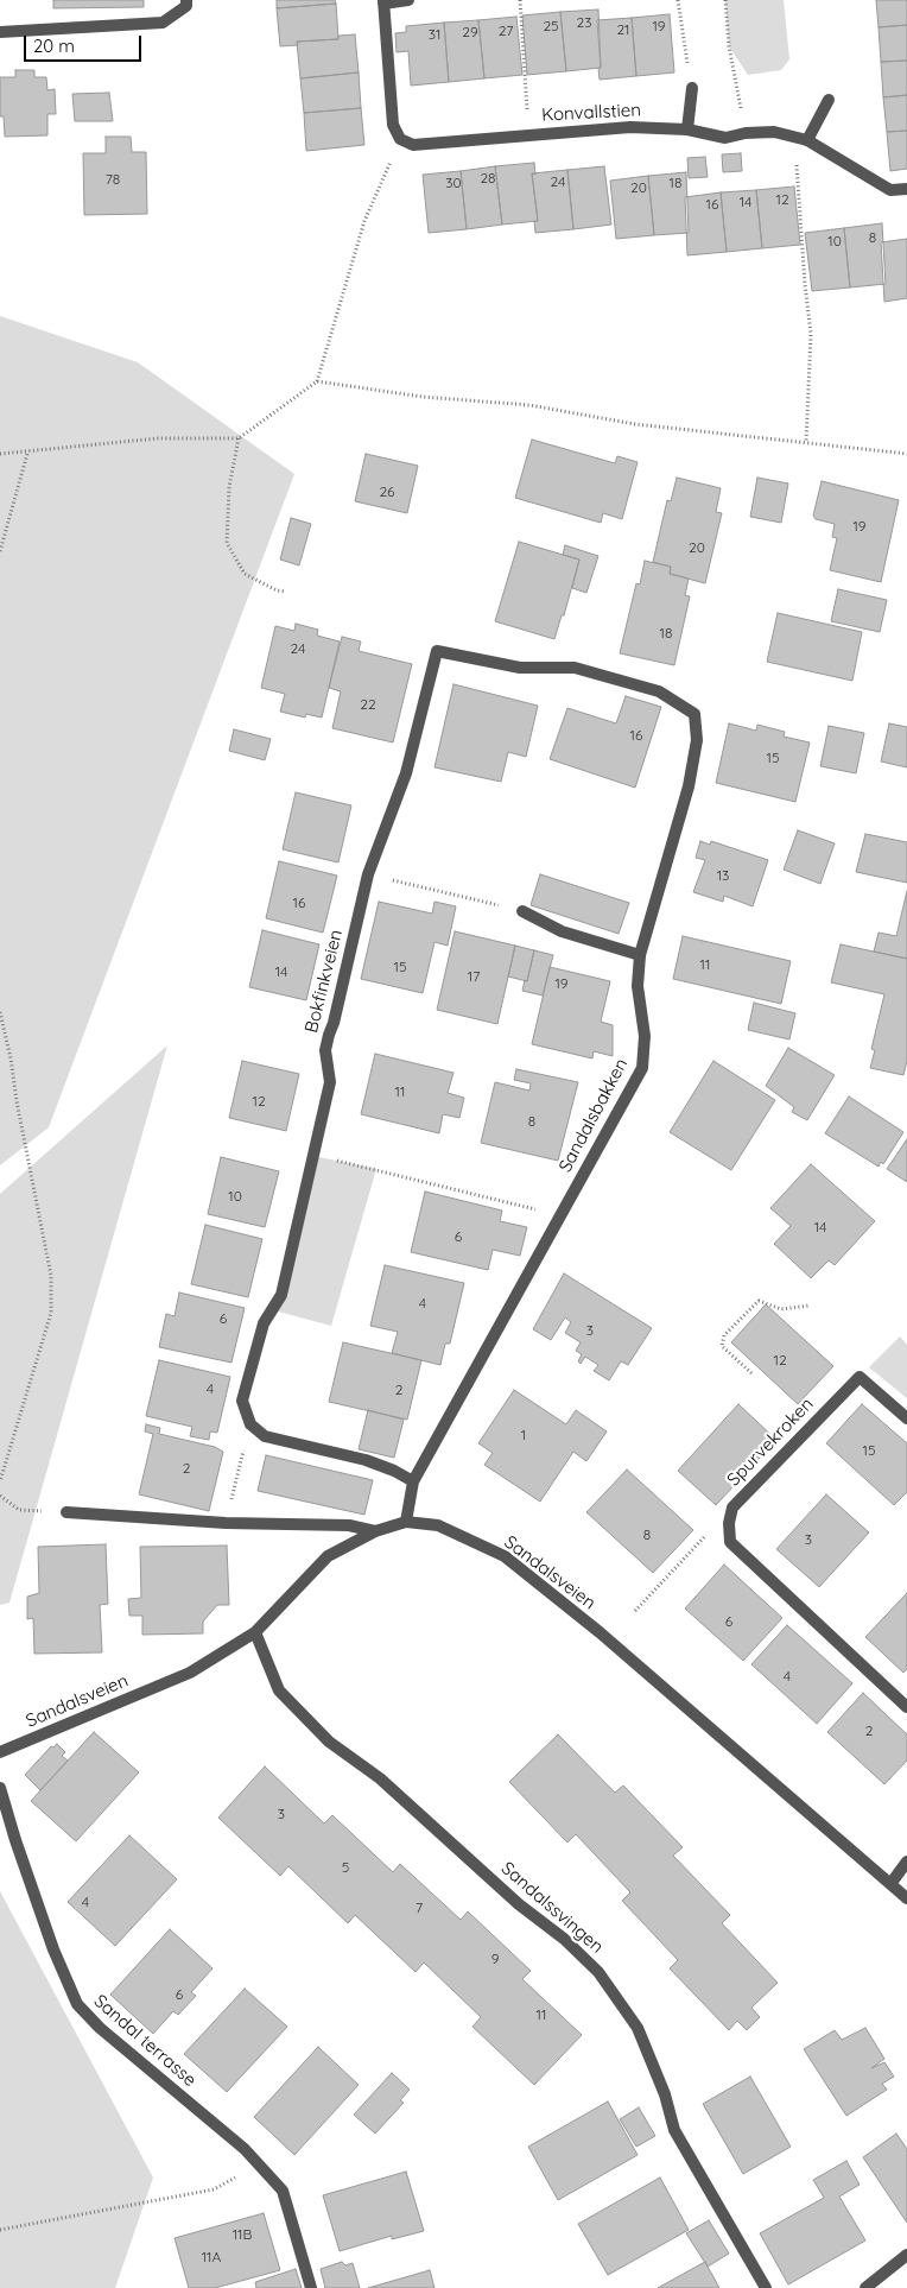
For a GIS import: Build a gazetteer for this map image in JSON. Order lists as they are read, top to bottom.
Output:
{
  "streets": {
    "street": [
      "Konvallstien",
      "Bokfinkveien",
      "Sandalsbakken",
      "Spurvekroken",
      "Sandalsveien",
      "Sandalssvingen",
      "Sandal terrasse"
    ]
  },
  "crossings": [
    ["Bokfinkveien", "Sandalsbakken"],
    ["Sandalsbakken", "Sandalsveien"],
    ["Sandalsveien", "Sandalssvingen"]
  ],
  "house_numbers": [
    "23",
    "25",
    "19",
    "21",
    "27",
    "29",
    "31",
    "28",
    "78",
    "24",
    "30",
    "18",
    "20",
    "12",
    "14",
    "16",
    "8",
    "10",
    "26",
    "19",
    "20",
    "18",
    "24",
    "22",
    "16",
    "15",
    "13",
    "16",
    "11",
    "15",
    "14",
    "17",
    "19",
    "11",
    "12",
    "8",
    "10",
    "14",
    "6",
    "4",
    "6",
    "3",
    "12",
    "4",
    "2",
    "1",
    "15",
    "2",
    "8",
    "3",
    "6",
    "4",
    "2",
    "3",
    "5",
    "4",
    "7",
    "9",
    "6",
    "11",
    "11B",
    "11A"
  ],
  "scale_bar": "20 m"
}
